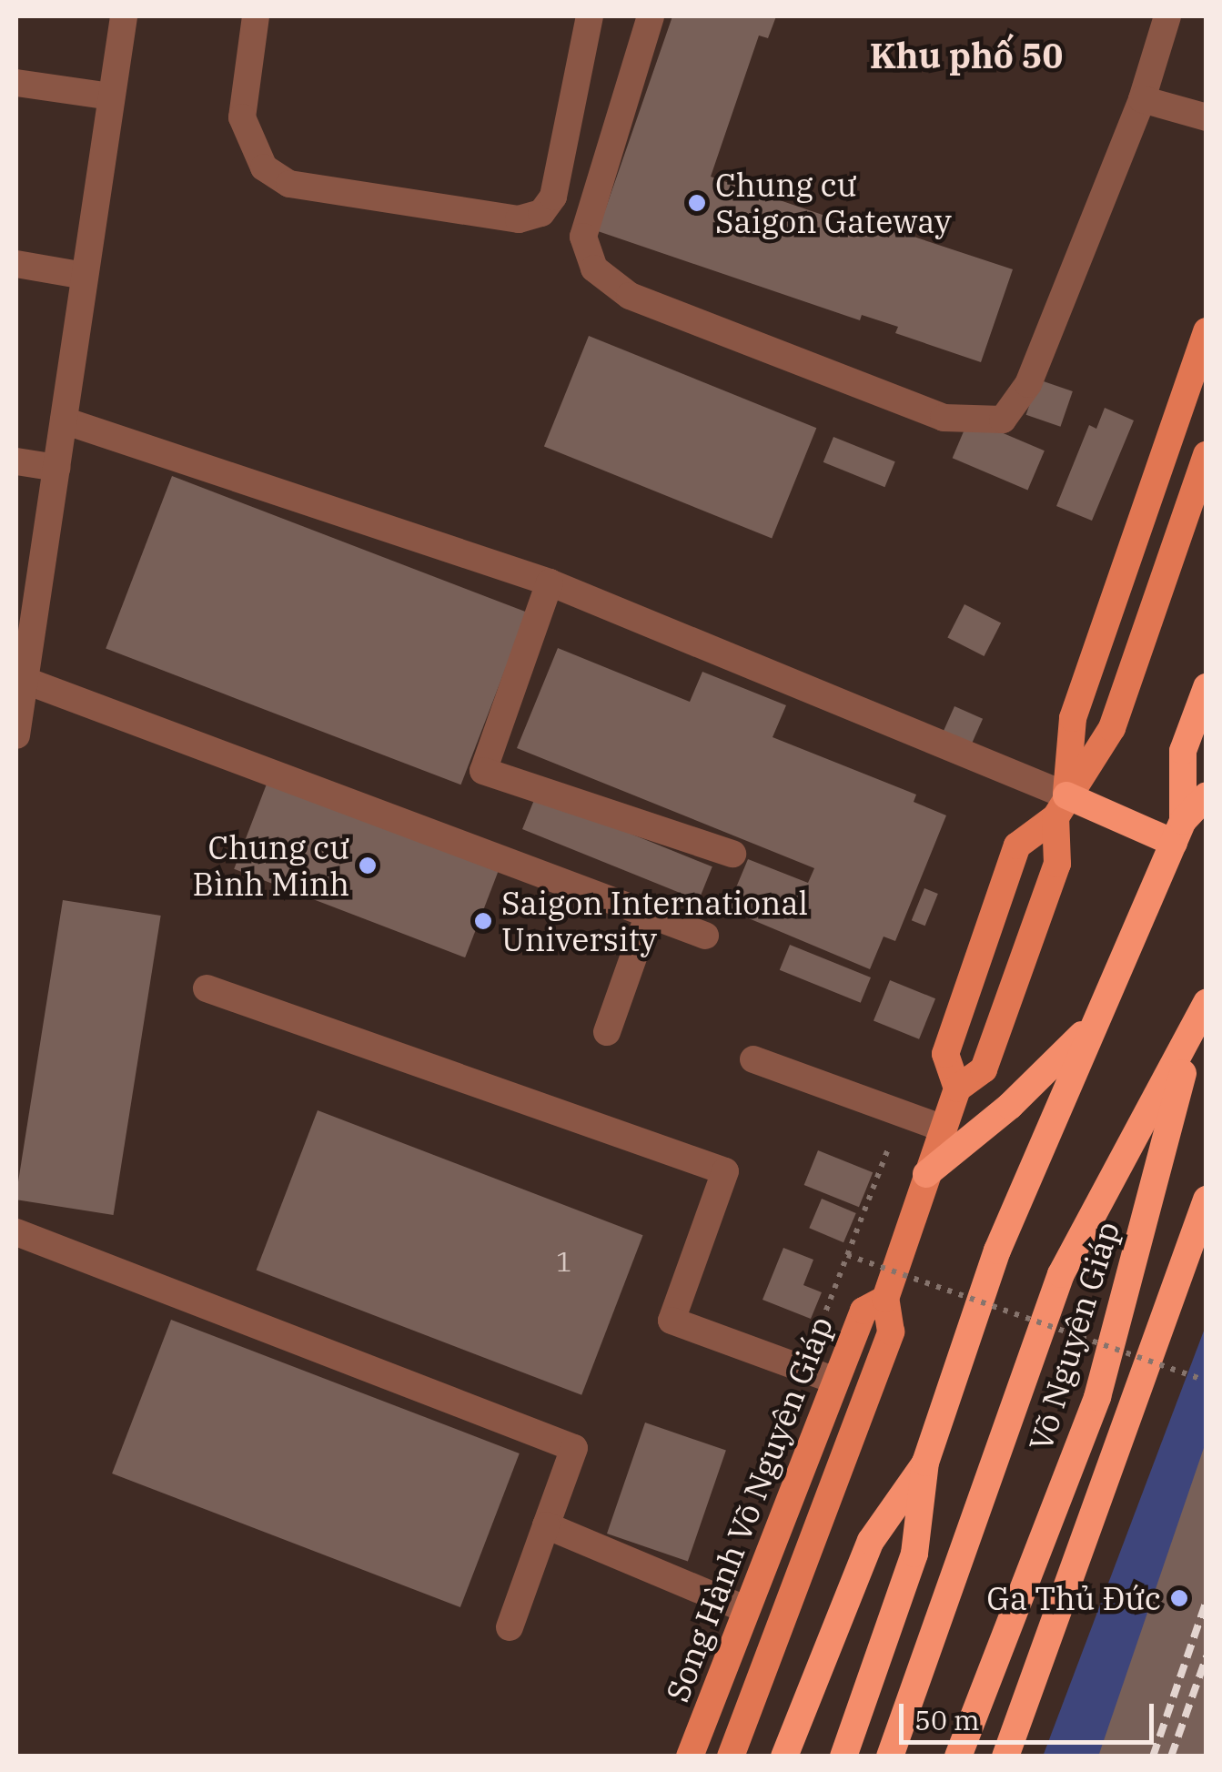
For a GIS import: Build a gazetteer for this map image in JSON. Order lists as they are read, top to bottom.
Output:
{
  "streets": {
    "highway": ["Võ Nguyên Giáp"],
    "main road": ["Song Hành Võ Nguyên Giáp"]
  },
  "districts": ["Khu phố 50"],
  "places": [
    "Chung cư Saigon Gateway",
    "Chung cư Bình Minh",
    "Saigon International University",
    "Ga Thủ Đức"
  ],
  "house_numbers": ["1"],
  "scale_bar": "50 m"
}
